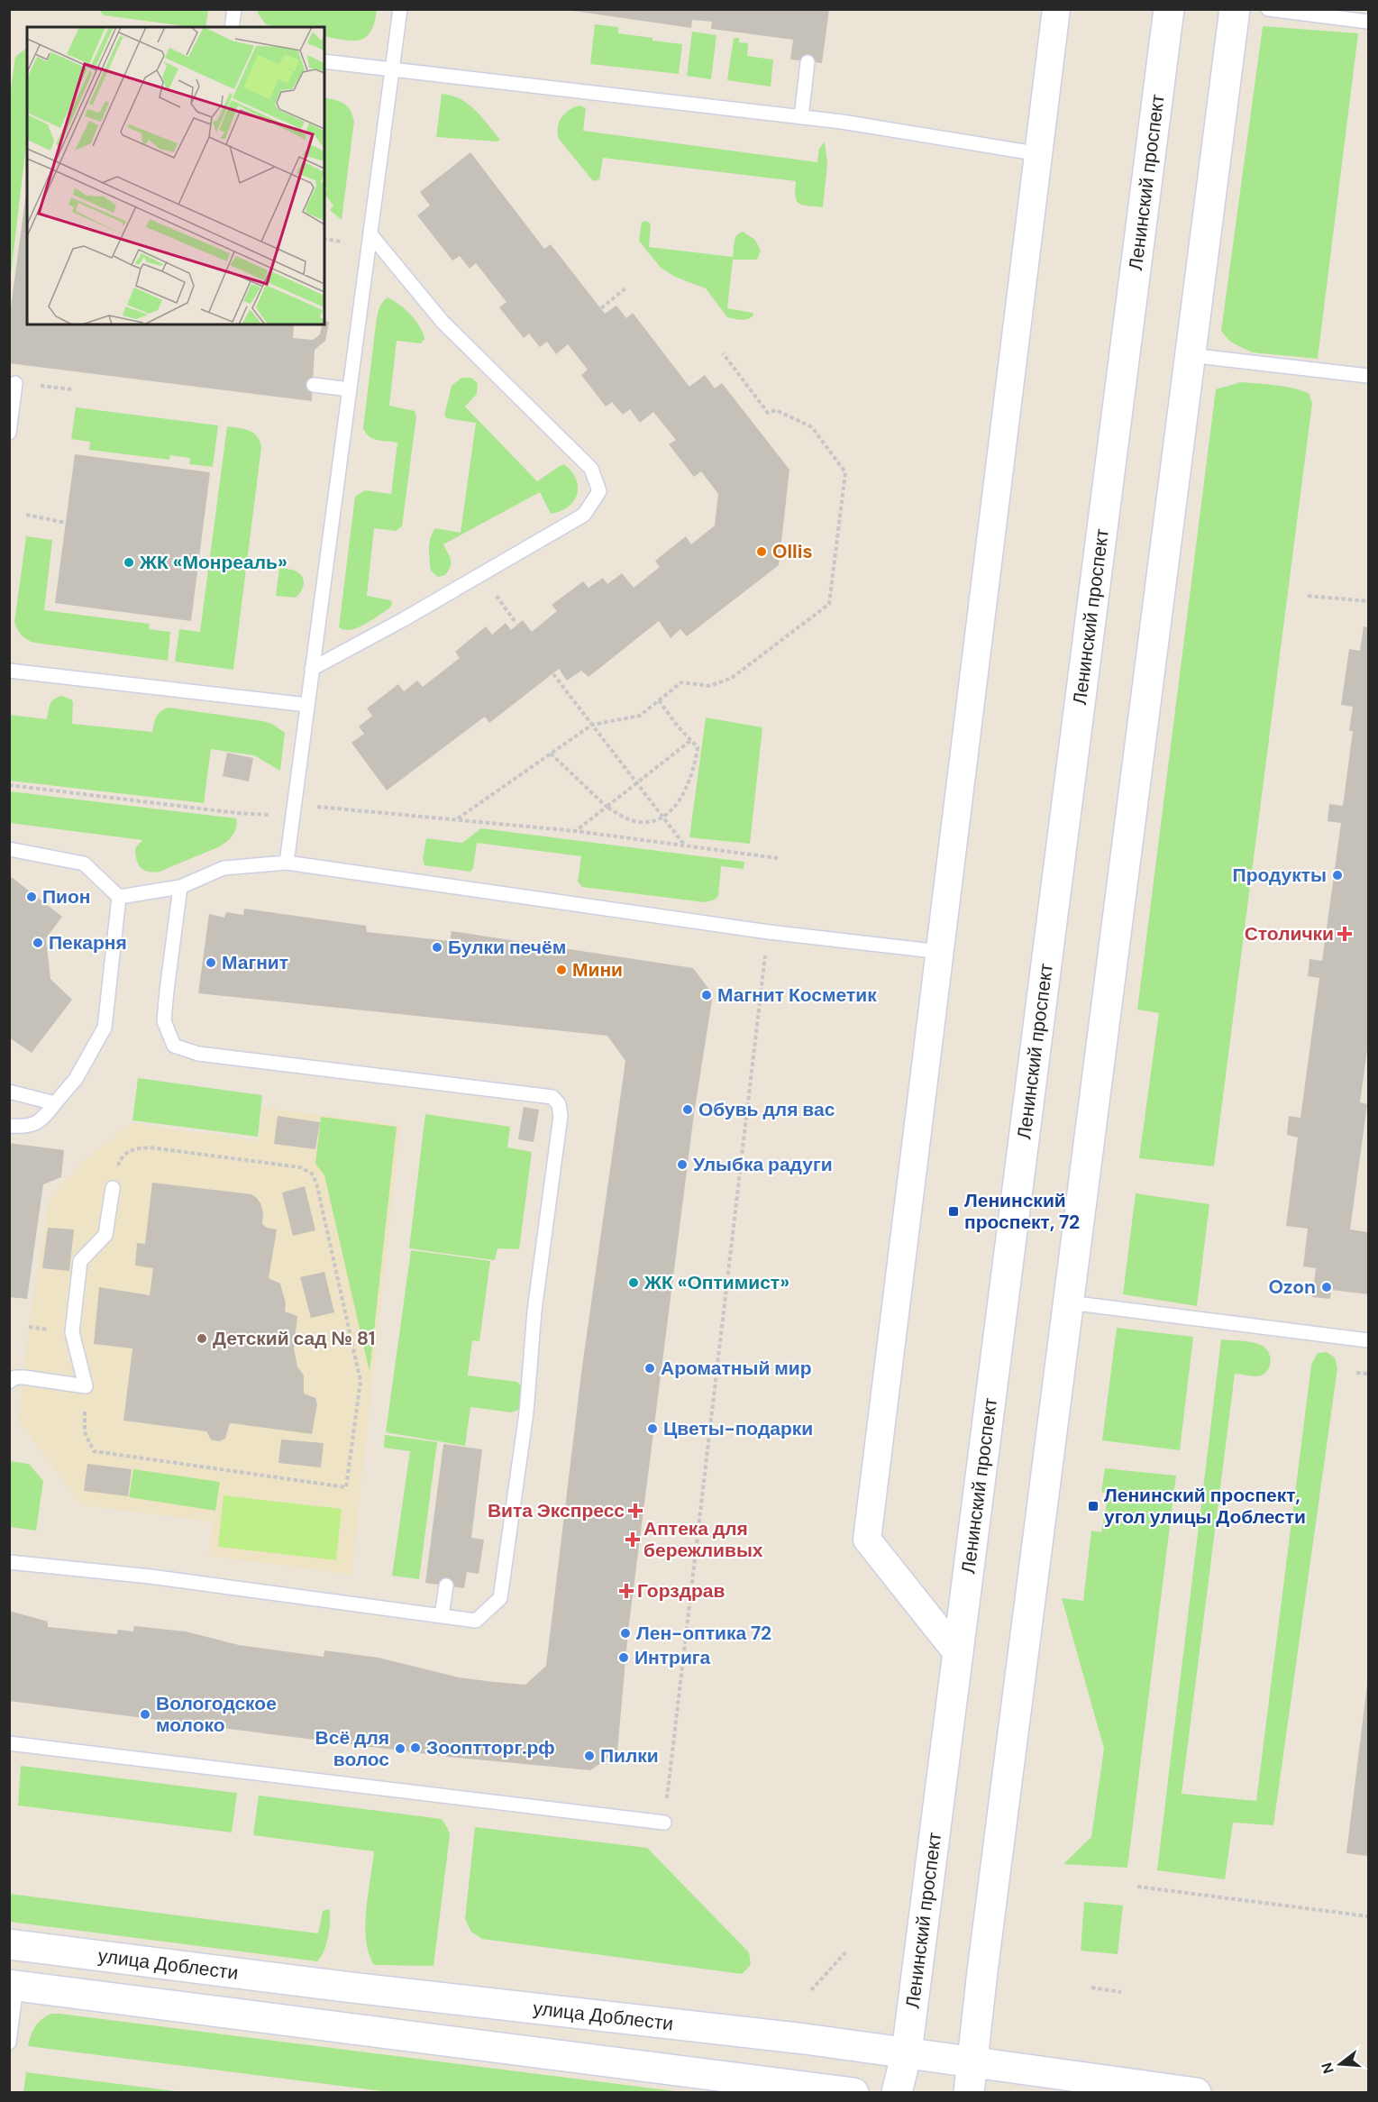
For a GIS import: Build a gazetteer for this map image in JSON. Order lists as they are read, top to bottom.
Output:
{
  "streets": {
    "main road": ["Ленинский проспект", "улица Доблести"]
  },
  "crossings": [
    ["Ленинский проспект", "улица Доблести"]
  ],
  "places": {
    "other": [
      "Ollis",
      "ЖК «Монреаль»",
      "Продукты",
      "Пион",
      "Пекарня",
      "Булки печём",
      "Магнит",
      "Мини",
      "Магнит Косметик",
      "Обувь для вас",
      "Улыбка радуги",
      "ЖК «Оптимист»",
      "Ozon",
      "Детский сад № 81",
      "Ароматный мир",
      "Цветы-подарки",
      "Лен-оптика 72",
      "Интрига",
      "Вологодское молоко",
      "Зооптторг.рф",
      "Всё для волос",
      "Пилки"
    ],
    "health": [
      "Столички",
      "Вита Экспресс",
      "Аптека для бережливых",
      "Горздрав"
    ],
    "transit": ["Ленинский проспект, 72", "Ленинский проспект, угол улицы Доблести"]
  },
  "north": "left"
}
